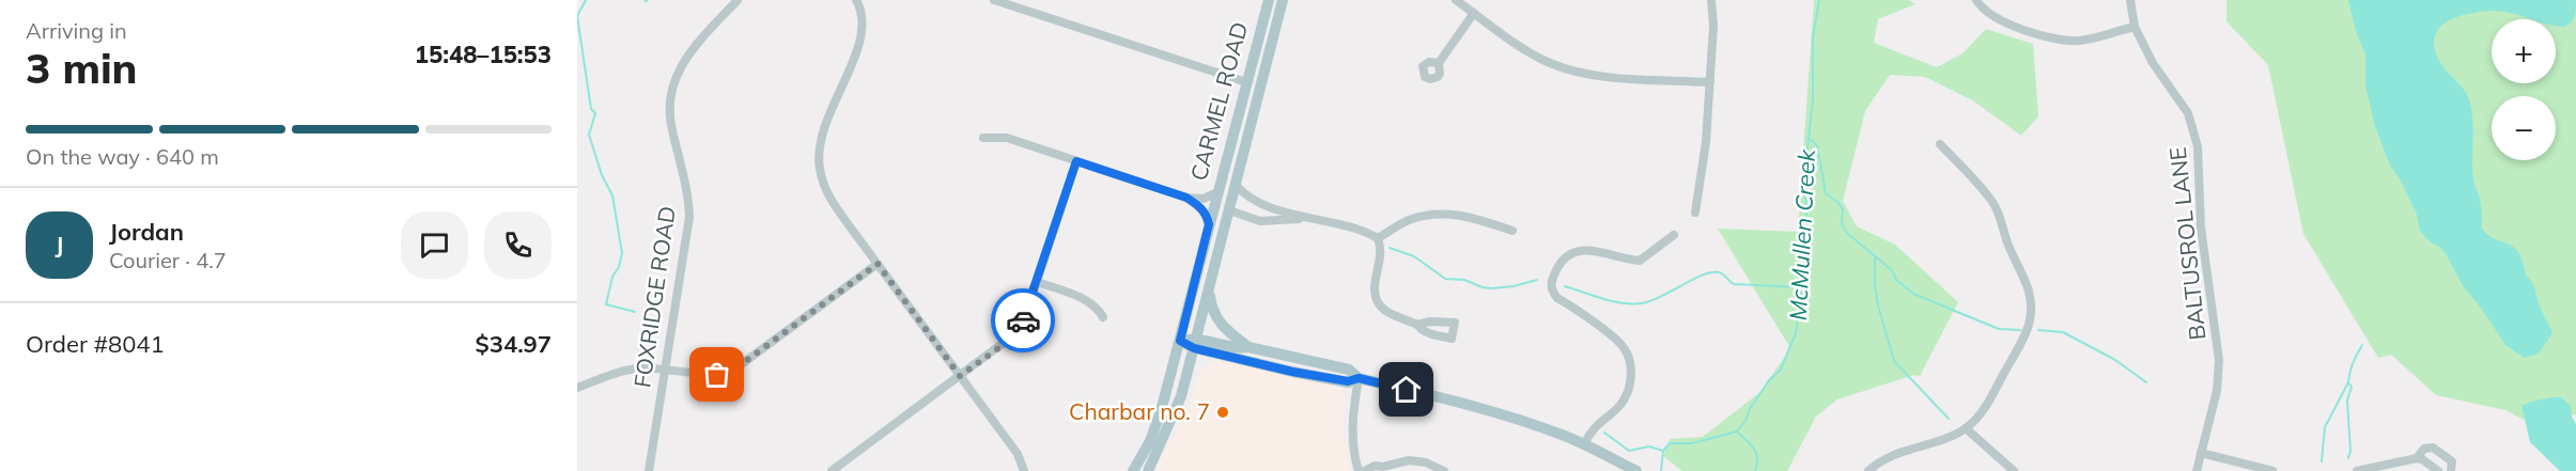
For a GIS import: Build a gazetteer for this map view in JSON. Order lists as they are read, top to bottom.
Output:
{
  "streets": {
    "main road": ["CARMEL ROAD"],
    "street": ["BALTUSROL LANE", "FOXRIDGE ROAD"]
  },
  "water": ["McMullen Creek"],
  "places": ["Charbar no. 7"],
  "page": {
    "heading": ["3 min", "Arriving in", "15:48–15:53"],
    "panel": [
      "Jordan",
      "Courier · 4.7",
      "Order #8041",
      "$34.97"
    ],
    "map_buttons": ["+", "−"],
    "bar": "On the way · 640 m",
    "round": "J"
  }
}
